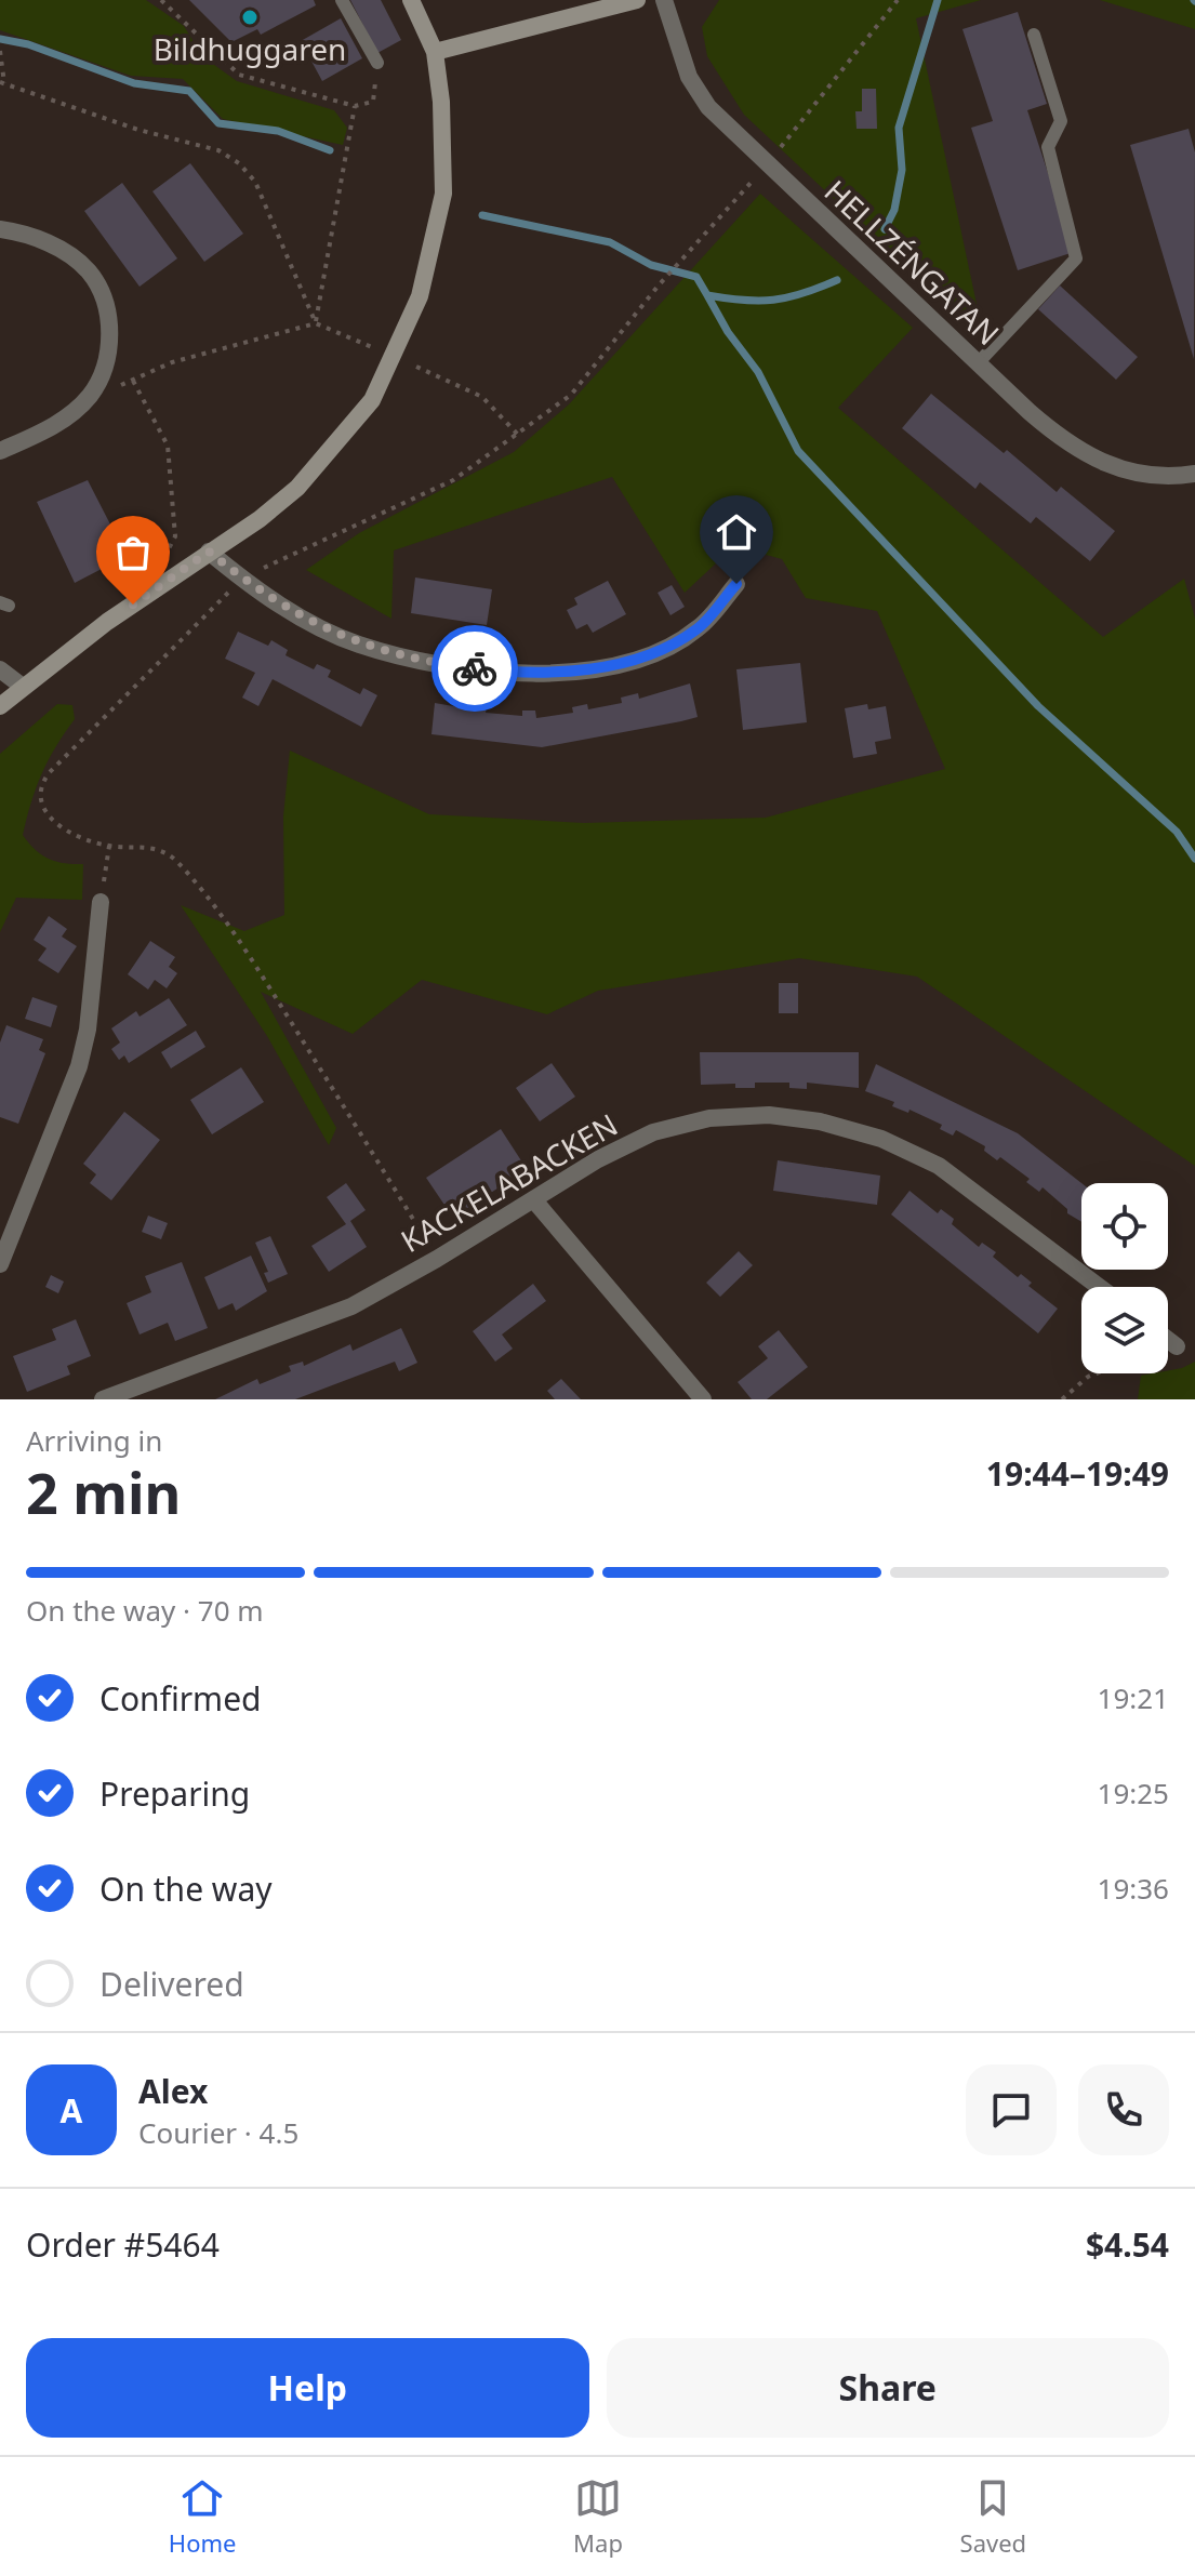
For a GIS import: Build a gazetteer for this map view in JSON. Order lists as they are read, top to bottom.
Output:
{
  "streets": {
    "street": ["HELLZÉNGATAN", "KACKELABACKEN"]
  },
  "places": ["Bildhuggaren"],
  "page": {
    "heading": ["2 min", "Arriving in", "19:44–19:49"],
    "panel": [
      "Alex",
      "Courier · 4.5",
      "Order #5464",
      "$4.54"
    ],
    "bar": "On the way · 70 m",
    "list": [
      ["Confirmed", "19:21"],
      ["Preparing", "19:25"],
      ["On the way", "19:36"],
      "Delivered"
    ],
    "round": "A",
    "buttons": ["Help", "Share"],
    "tabs": ["Home", "Map", "Saved"]
  }
}
